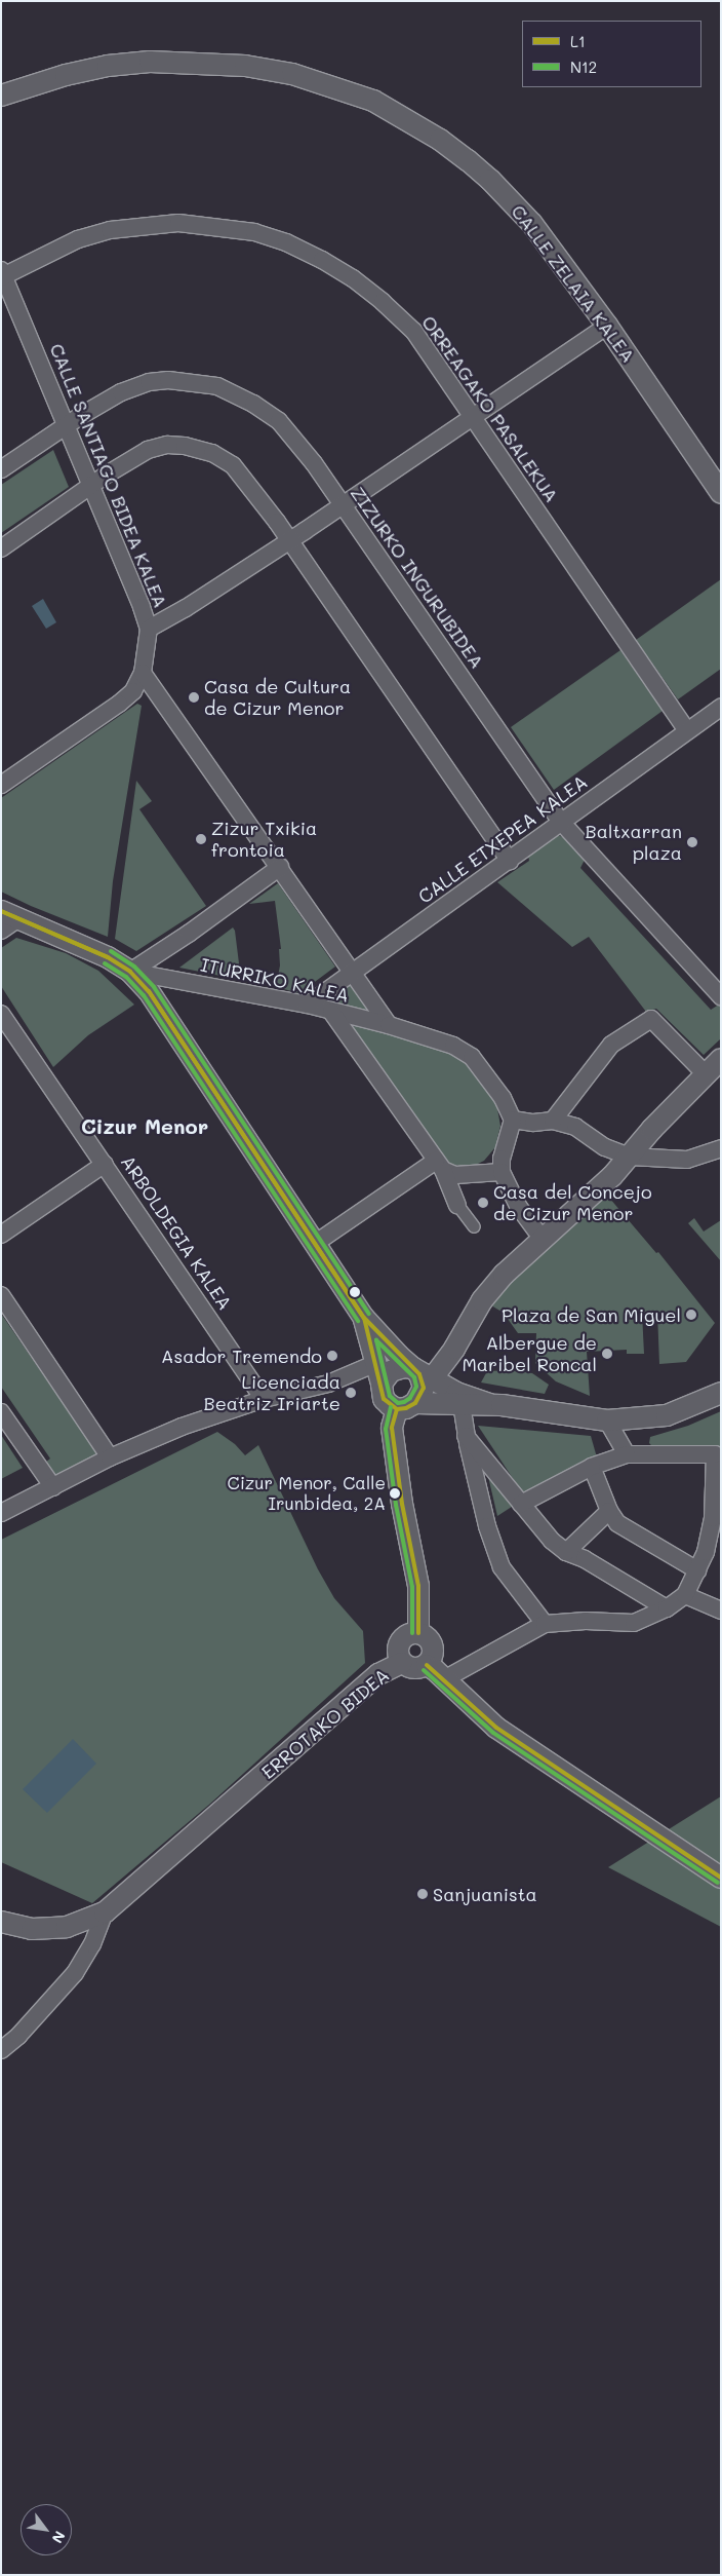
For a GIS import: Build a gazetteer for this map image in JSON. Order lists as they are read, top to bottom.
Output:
{
  "streets": {
    "street": [
      "CALLE ZELAIA KALEA",
      "ORREAGAKO PASALEKUA",
      "CALLE SANTIAGO BIDEA KALEA",
      "ZIZURKO INGURUBIDEA",
      "CALLE ETXEPEA KALEA",
      "ITURRIKO KALEA",
      "ARBOLDEGIA KALEA",
      "ERROTAKO BIDEA"
    ]
  },
  "crossings": [
    ["ORREAGAKO PASALEKUA", "CALLE SANTIAGO BIDEA KALEA"],
    ["ORREAGAKO PASALEKUA", "CALLE ETXEPEA KALEA"],
    ["CALLE SANTIAGO BIDEA KALEA", "ZIZURKO INGURUBIDEA"],
    ["ZIZURKO INGURUBIDEA", "CALLE ETXEPEA KALEA"],
    ["CALLE ETXEPEA KALEA", "ITURRIKO KALEA"]
  ],
  "districts": ["Cizur Menor"],
  "places": [
    "Casa de Cultura de Cizur Menor",
    "Zizur Txikia frontoia",
    "Baltxarran plaza",
    "Casa del Concejo de Cizur Menor",
    "Plaza de San Miguel",
    "Albergue de Maribel Roncal",
    "Asador Tremendo",
    "Licenciada Beatriz Iriarte",
    "Cizur Menor, Calle Irunbidea, 2A",
    "Sanjuanista"
  ],
  "lines": ["transit line L1", "transit line N12"],
  "legend": ["L1", "N12"],
  "north": "bottom right"
}
